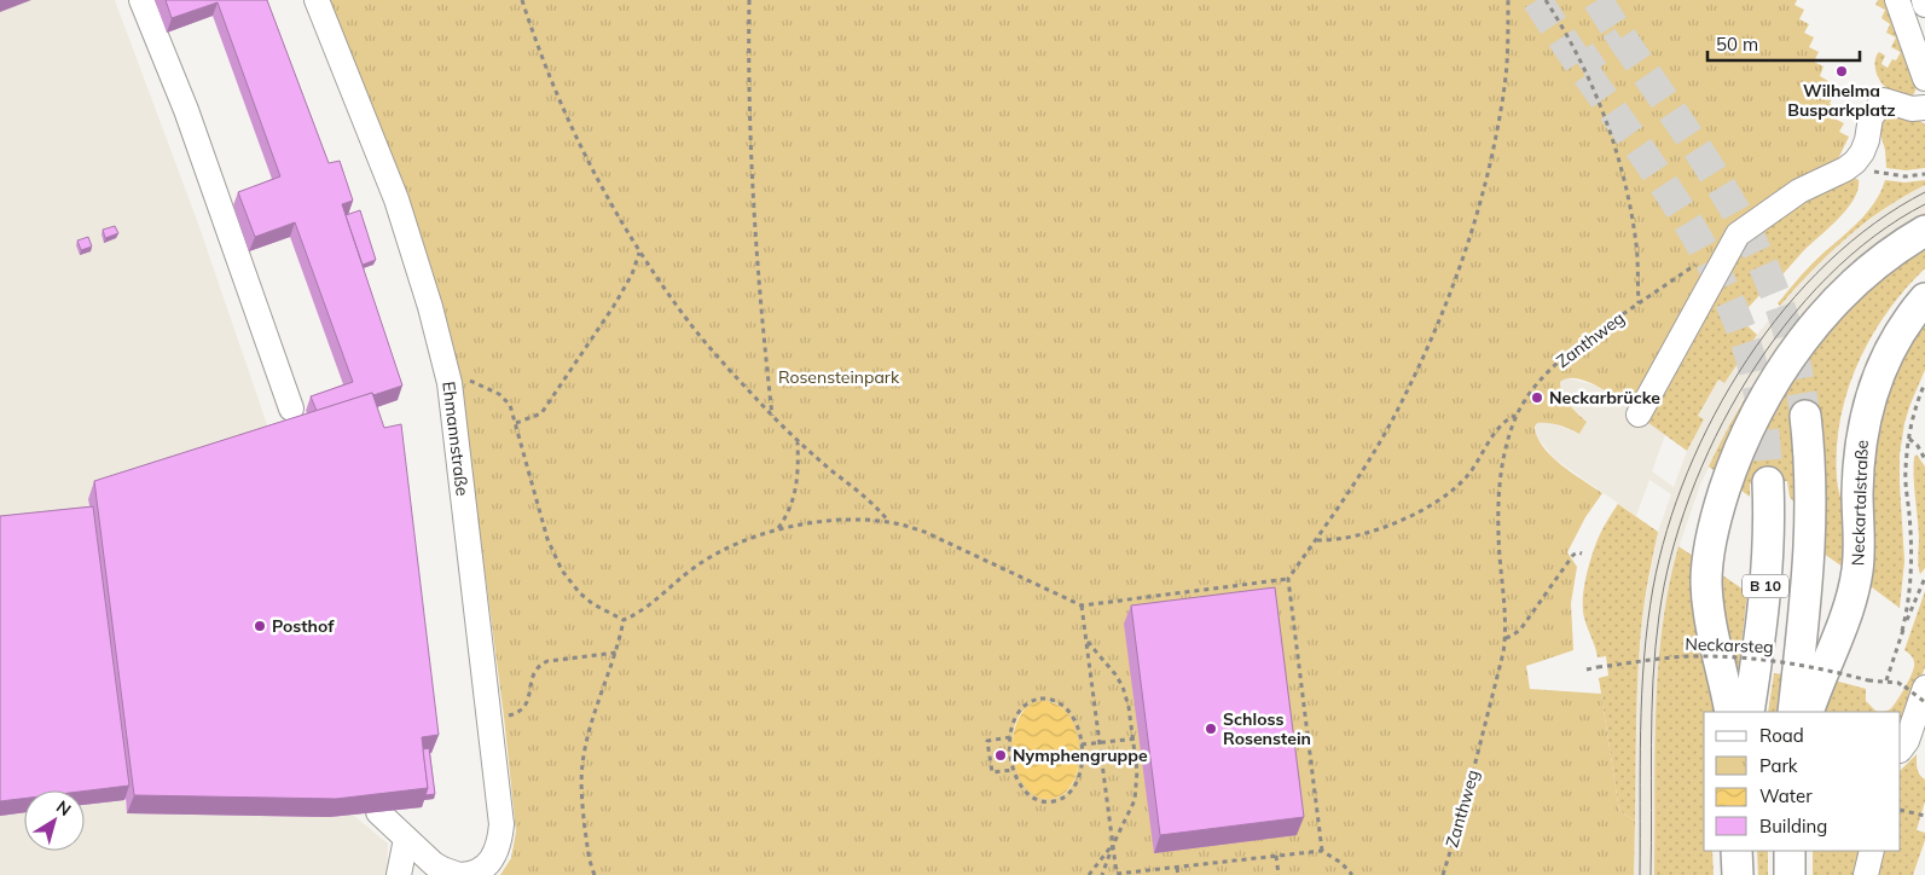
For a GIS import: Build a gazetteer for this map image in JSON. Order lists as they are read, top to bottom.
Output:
{
  "streets": {
    "main road": ["Neckartalstraße", "B 10"],
    "street": ["Ehmannstraße"],
    "path": ["Zanthweg", "Neckarsteg"]
  },
  "parks": ["Rosensteinpark"],
  "places": [
    "Wilhelma Busparkplatz",
    "Neckarbrücke",
    "Posthof",
    "Schloss Rosenstein",
    "Nymphengruppe"
  ],
  "legend": [
    "Road",
    "Park",
    "Water",
    "Building"
  ],
  "scale_bar": "50 m",
  "north": "top right"
}
